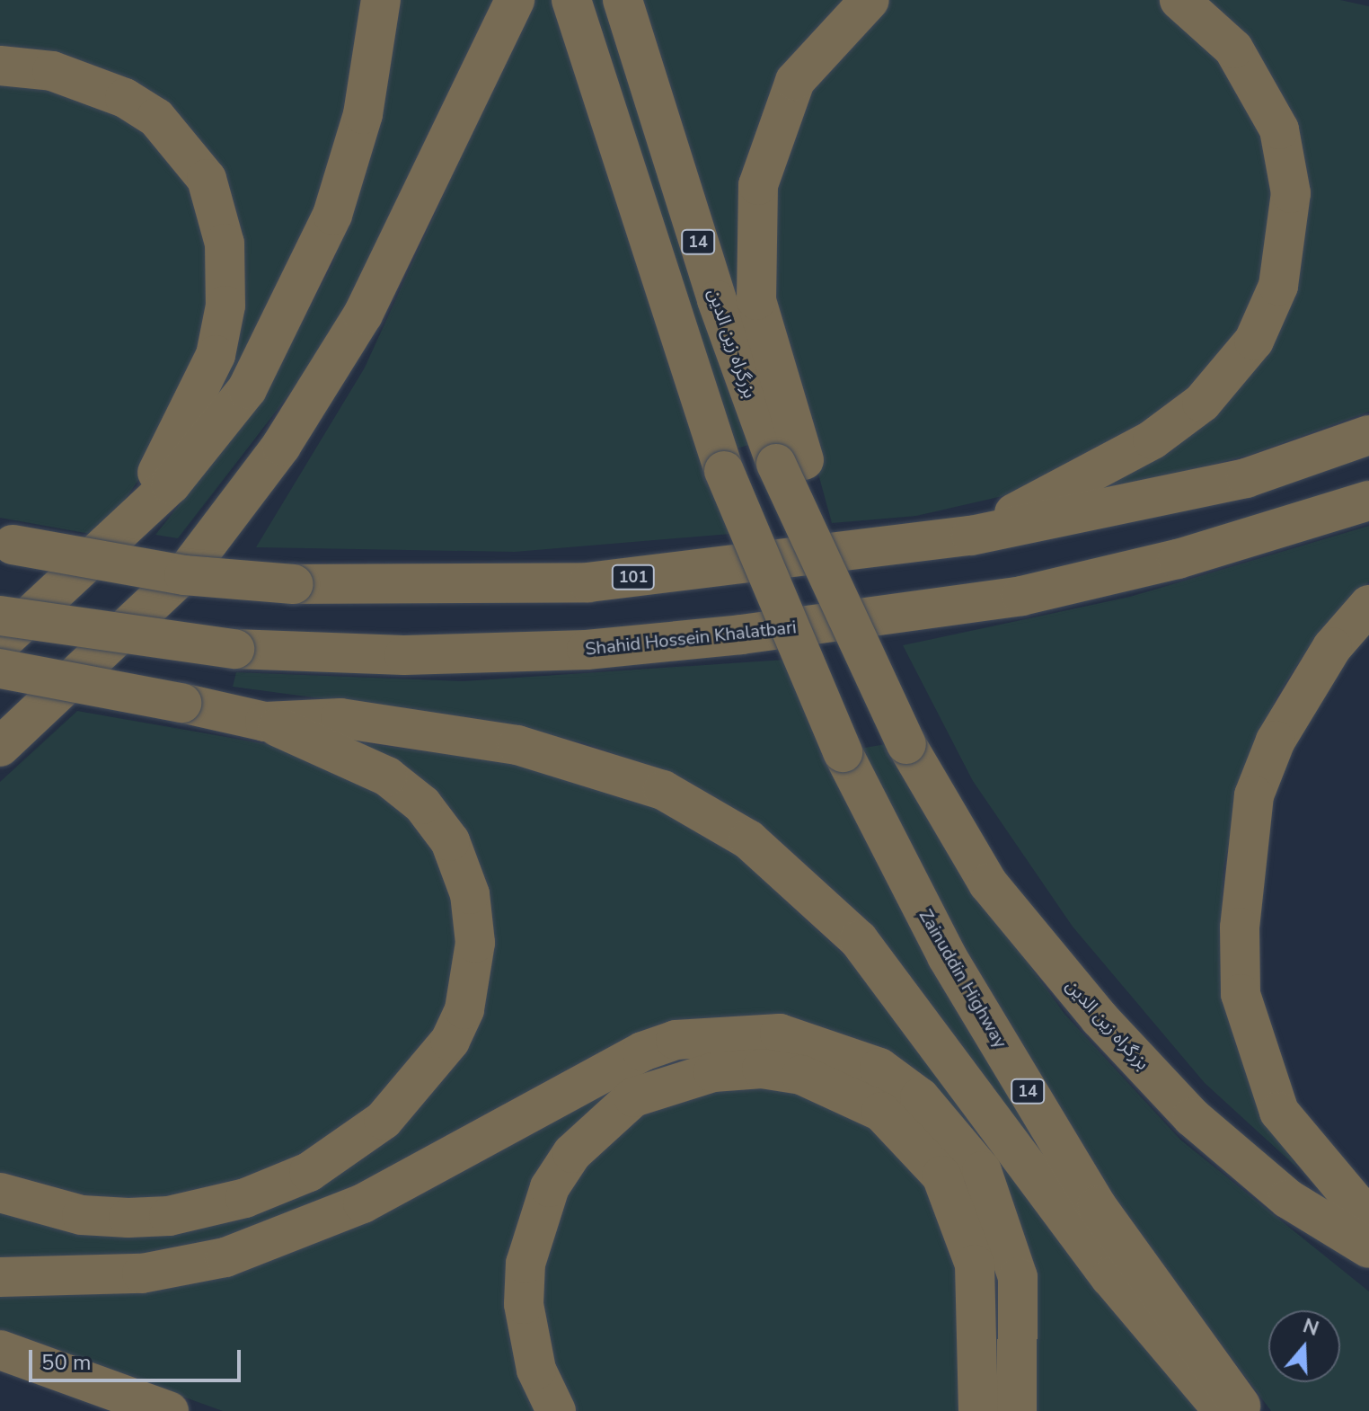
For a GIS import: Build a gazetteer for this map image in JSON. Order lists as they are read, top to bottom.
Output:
{
  "streets": {
    "highway": [
      "14",
      "بزرگراه زین الدین",
      "101",
      "Shahid Hossein Khalatbari",
      "Zainuddin Highway"
    ]
  },
  "scale_bar": "50 m",
  "north": "top"
}
